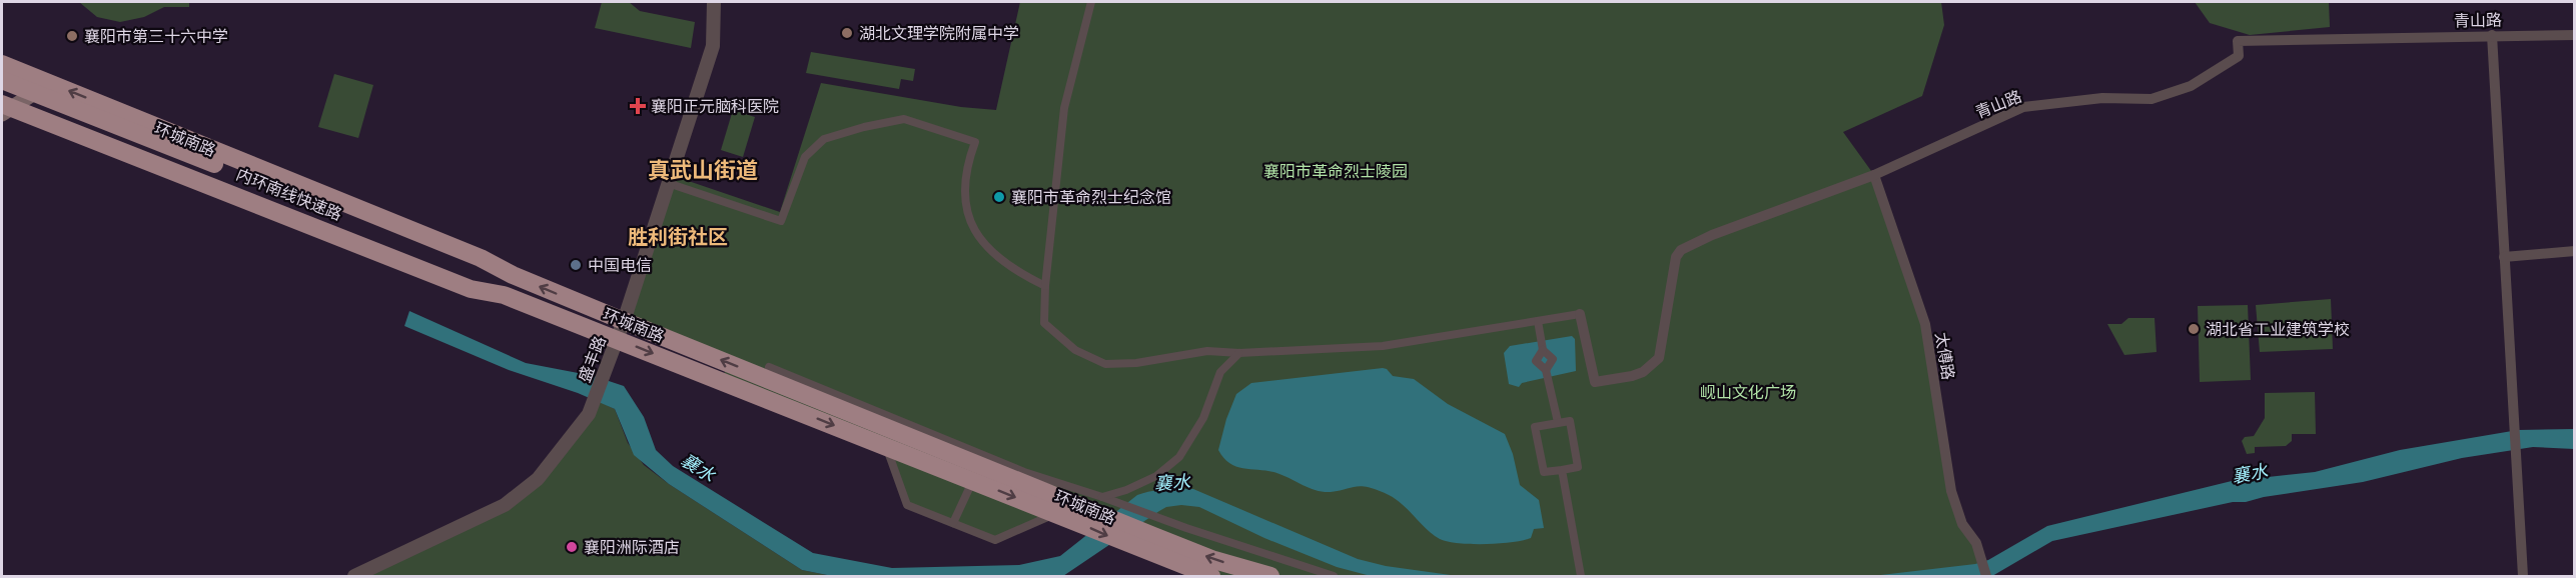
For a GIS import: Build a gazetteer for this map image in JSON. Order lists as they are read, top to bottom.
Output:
{
  "streets": {
    "highway": ["环城南路", "内环南线快速路"],
    "street": ["青山路", "太傅路", "盛丰路"]
  },
  "crossings": [
    ["青山路", "太傅路"],
    ["环城南路", "内环南线快速路"],
    ["环城南路", "盛丰路"]
  ],
  "districts": ["真武山街道", "胜利街社区"],
  "water": ["襄水"],
  "parks": ["襄阳市革命烈士陵园", "岘山文化广场"],
  "places": {
    "other": [
      "湖北文理学院附属中学",
      "襄阳市第三十六中学",
      "襄阳市革命烈士纪念馆",
      "中国电信",
      "湖北省工业建筑学校",
      "襄阳洲际酒店"
    ],
    "health": ["襄阳正元脑科医院"]
  }
}
